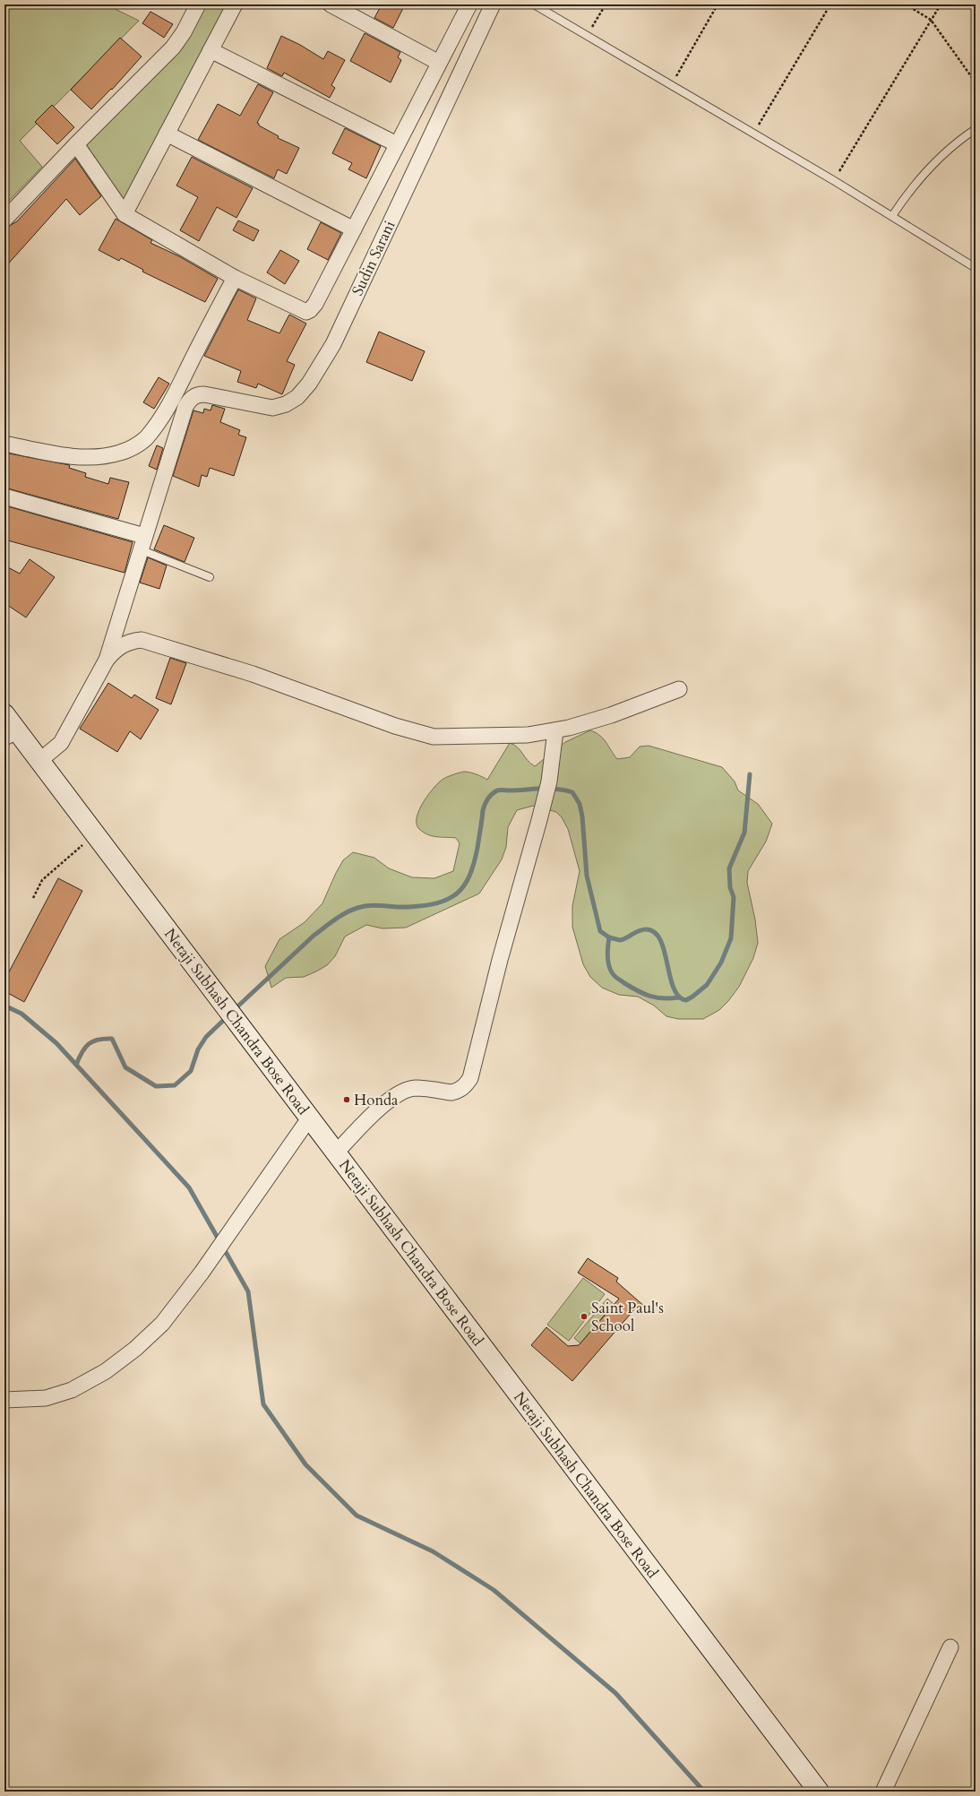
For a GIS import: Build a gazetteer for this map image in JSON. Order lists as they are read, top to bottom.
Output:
{
  "streets": {
    "street": ["Sudin Sarani", "Netaji Subhash Chandra Bose Road"]
  },
  "places": ["Honda", "Saint Paul's School"]
}
